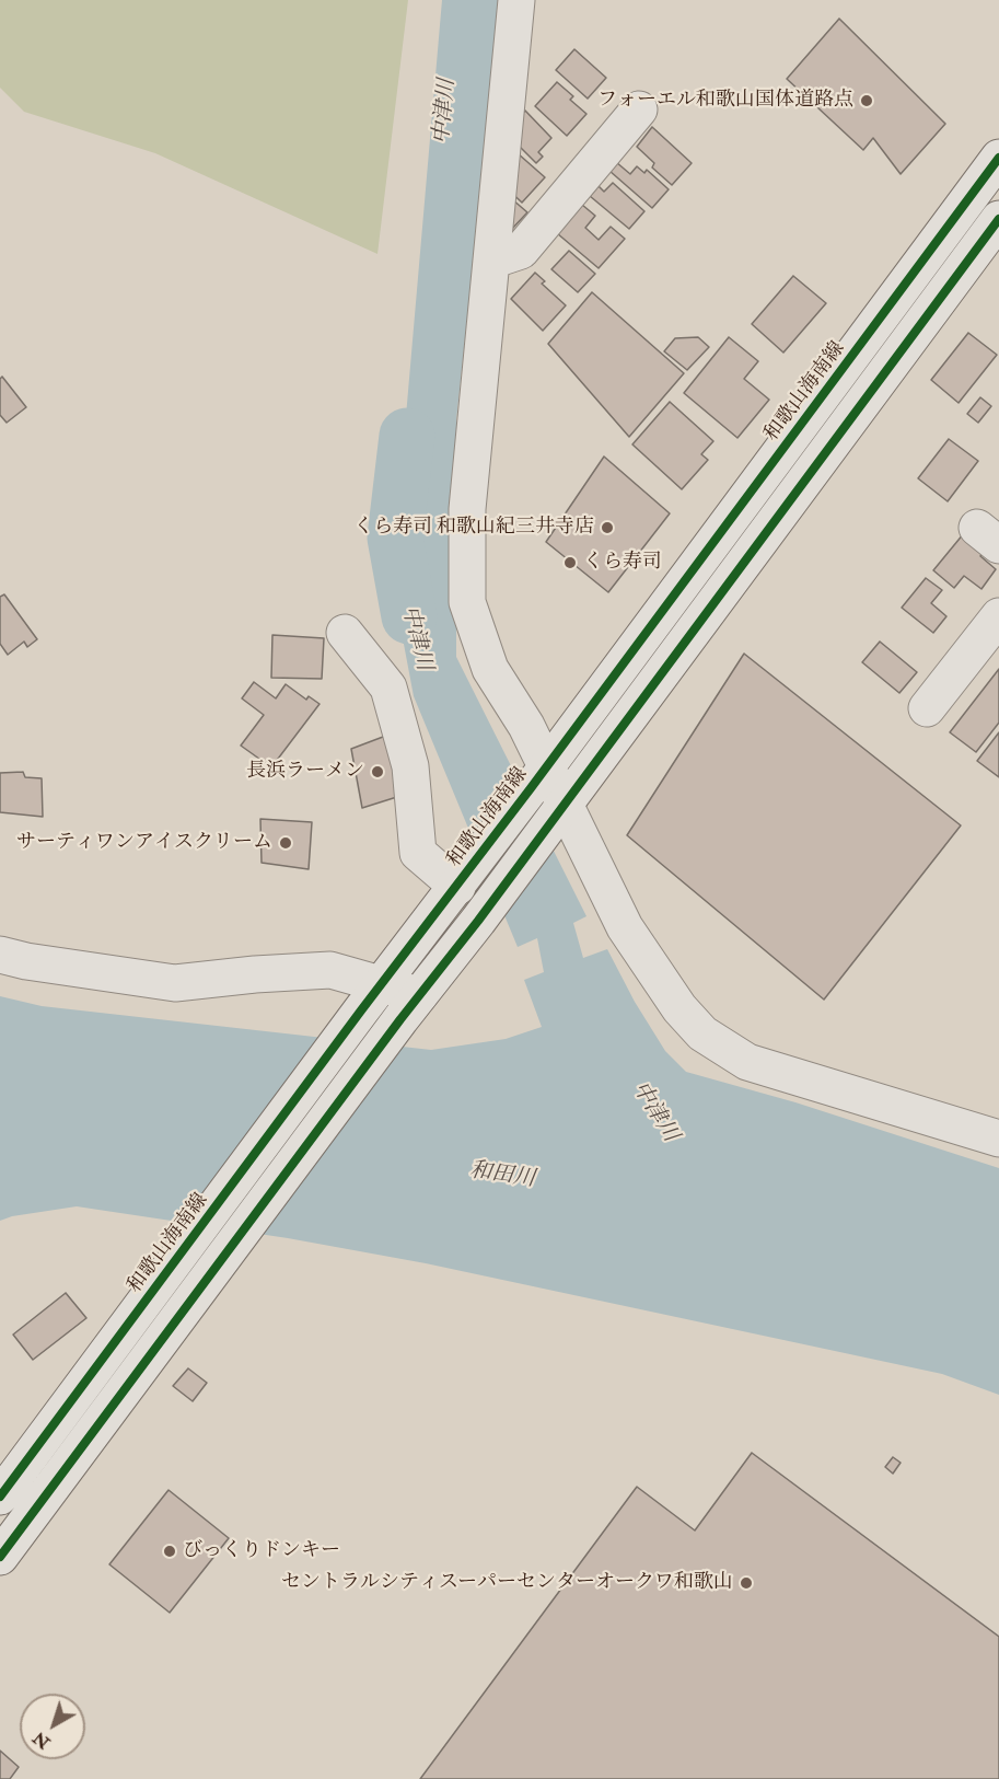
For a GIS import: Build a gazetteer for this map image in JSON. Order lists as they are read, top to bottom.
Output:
{
  "streets": {
    "main road": ["和歌山海南線"]
  },
  "water": ["中津川", "和田川"],
  "places": [
    "フォーエル和歌山国体道路点",
    "くら寿司 和歌山紀三井寺店",
    "くら寿司",
    "長浜ラーメン",
    "サーティワンアイスクリーム",
    "びっくりドンキー",
    "セントラルシティスーパーセンターオークワ和歌山"
  ],
  "north": "bottom left"
}
